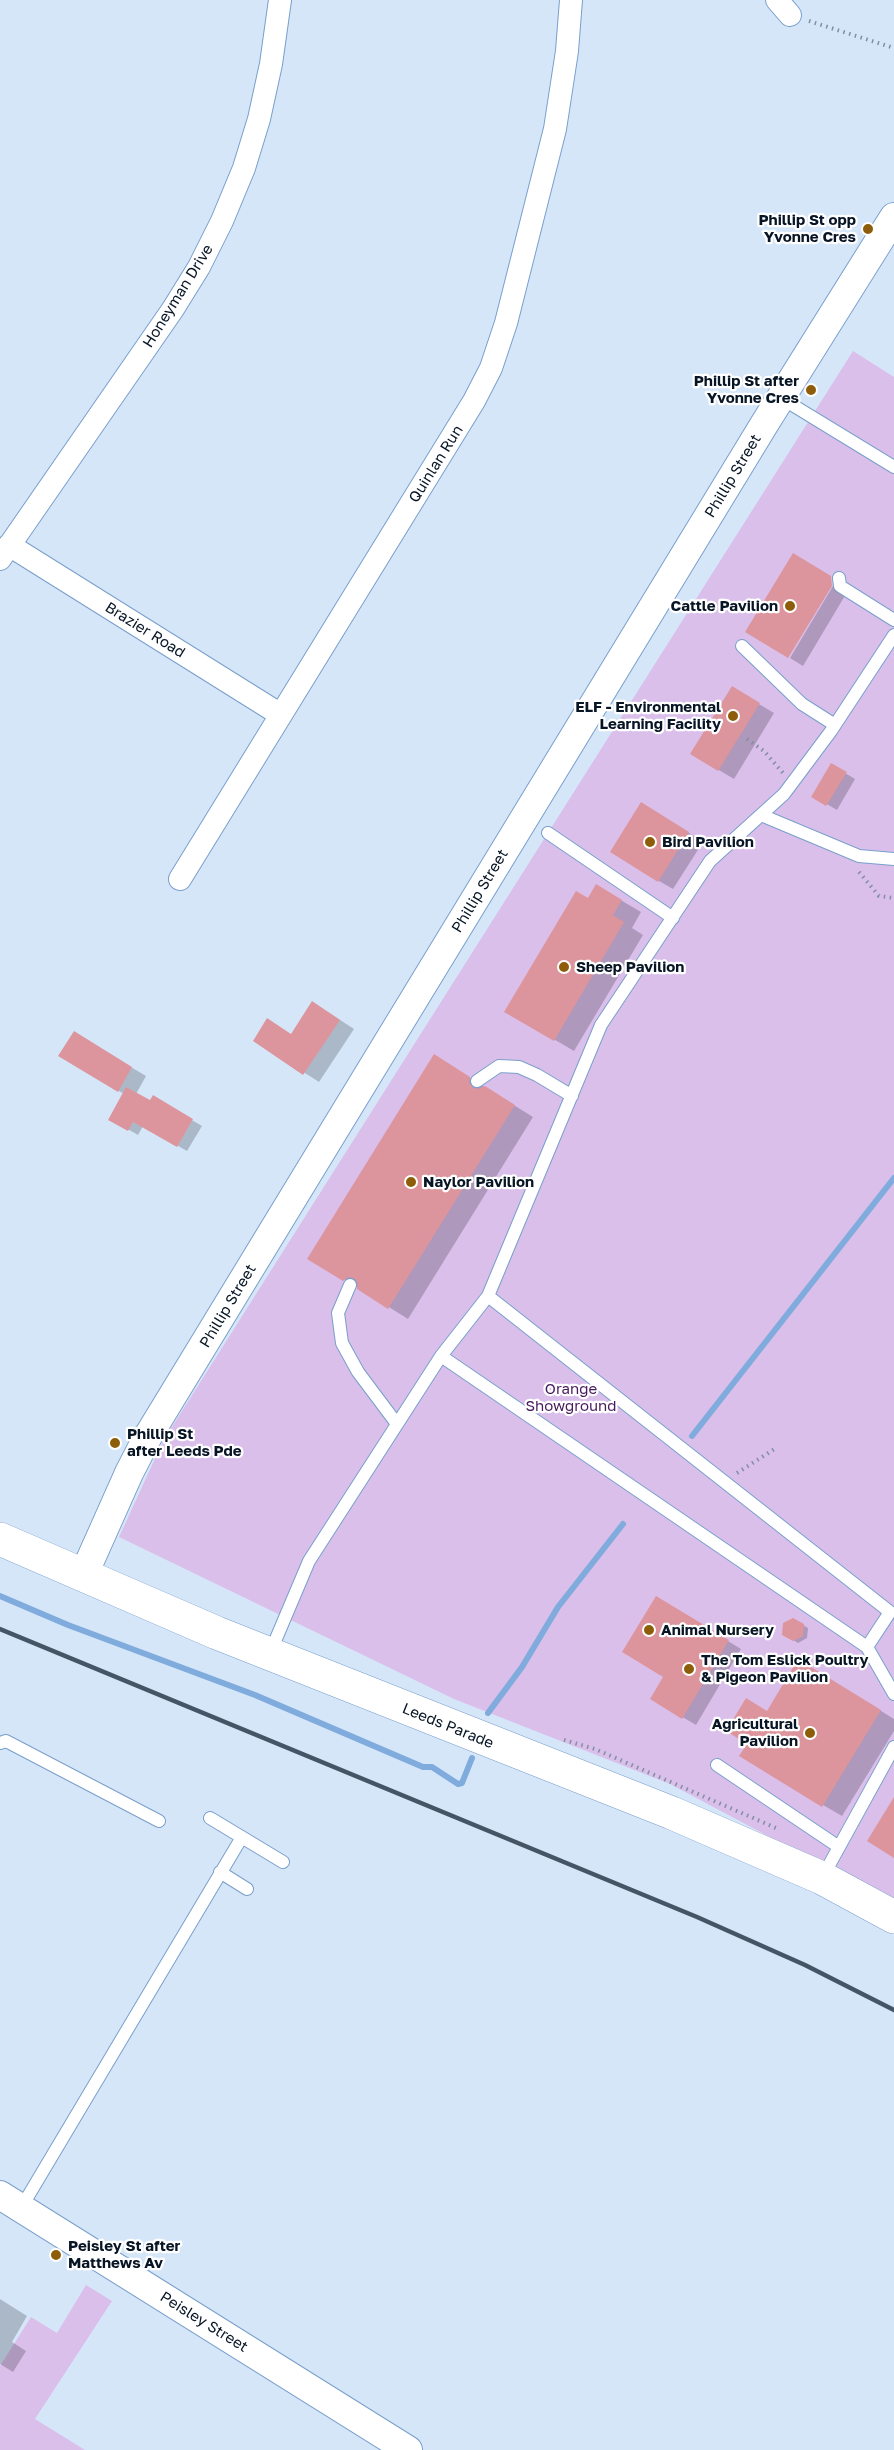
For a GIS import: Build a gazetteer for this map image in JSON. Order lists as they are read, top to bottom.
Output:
{
  "streets": {
    "main road": ["Leeds Parade"],
    "street": [
      "Honeyman Drive",
      "Quinlan Run",
      "Phillip Street",
      "Brazier Road",
      "Peisley Street"
    ]
  },
  "crossings": [
    ["Honeyman Drive", "Brazier Road"],
    ["Quinlan Run", "Brazier Road"],
    ["Phillip Street", "Leeds Parade"]
  ],
  "parks": ["Orange Showground"],
  "places": [
    "Phillip St opp Yvonne Cres",
    "Phillip St after Yvonne Cres",
    "Cattle Pavilion",
    "ELF - Environmental Learning Facility",
    "Bird Pavilion",
    "Sheep Pavilion",
    "Naylor Pavilion",
    "Phillip St after Leeds Pde",
    "Animal Nursery",
    "The Tom Eslick Poultry & Pigeon Pavilion",
    "Agricultural Pavilion",
    "Peisley St after Matthews Av"
  ]
}
